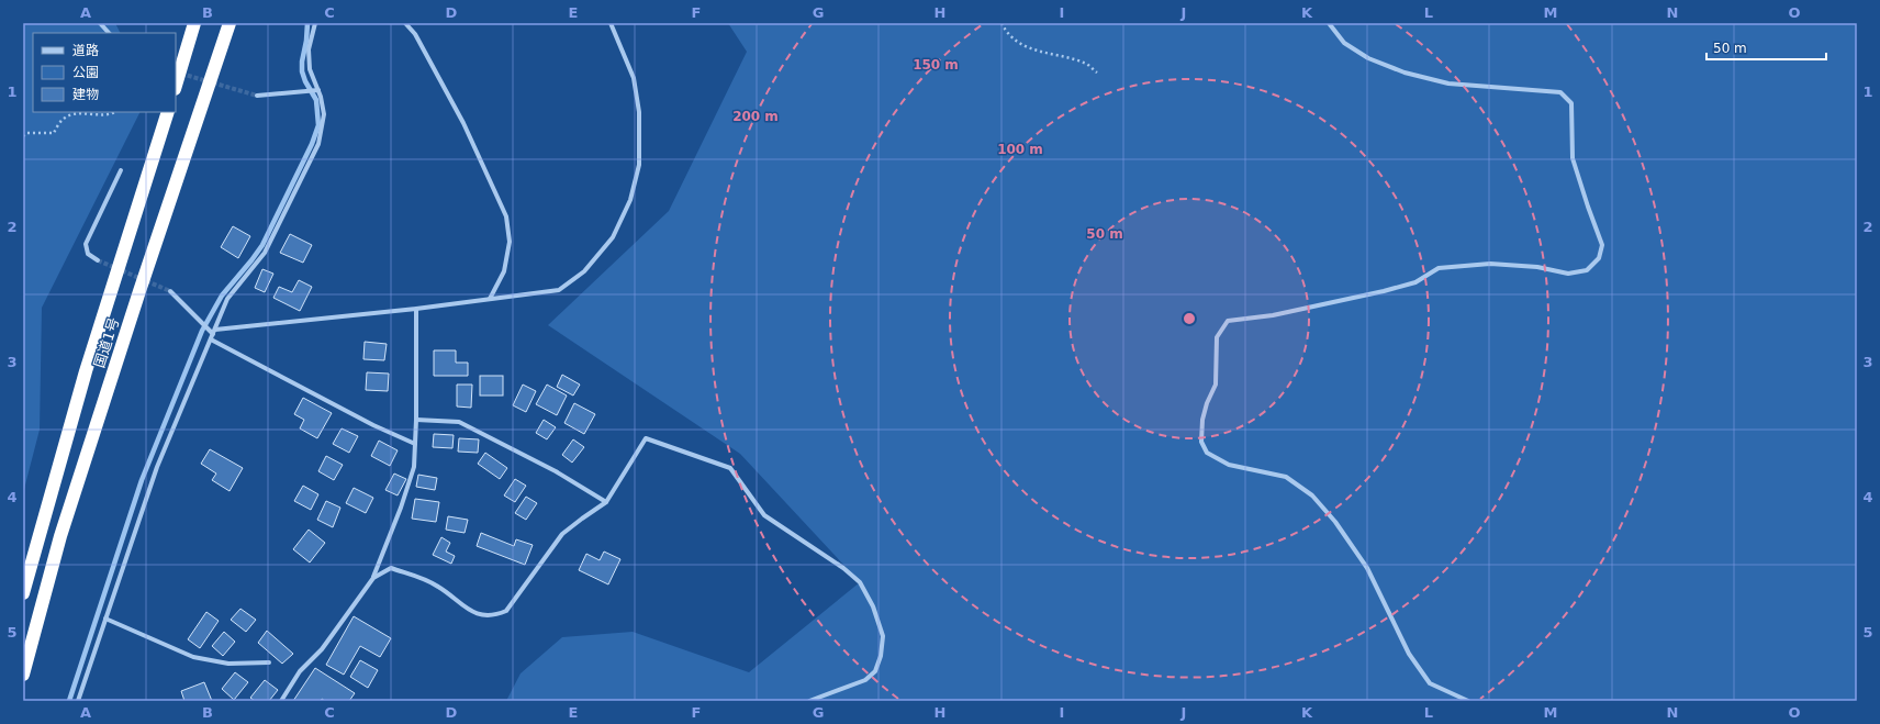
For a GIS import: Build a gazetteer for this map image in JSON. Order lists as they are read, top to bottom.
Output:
{
  "streets": {
    "highway": ["国道1号"]
  },
  "legend": ["道路", "公園", "建物"],
  "scale_bar": "50 m",
  "grid": {
    "columns": [
      "A",
      "B",
      "C",
      "D",
      "E",
      "F",
      "G",
      "H",
      "I",
      "J",
      "K",
      "L",
      "M",
      "N",
      "O"
    ],
    "rows": [
      "1",
      "2",
      "3",
      "4",
      "5"
    ]
  },
  "rings": [
    "150 m",
    "200 m",
    "100 m",
    "50 m"
  ]
}
